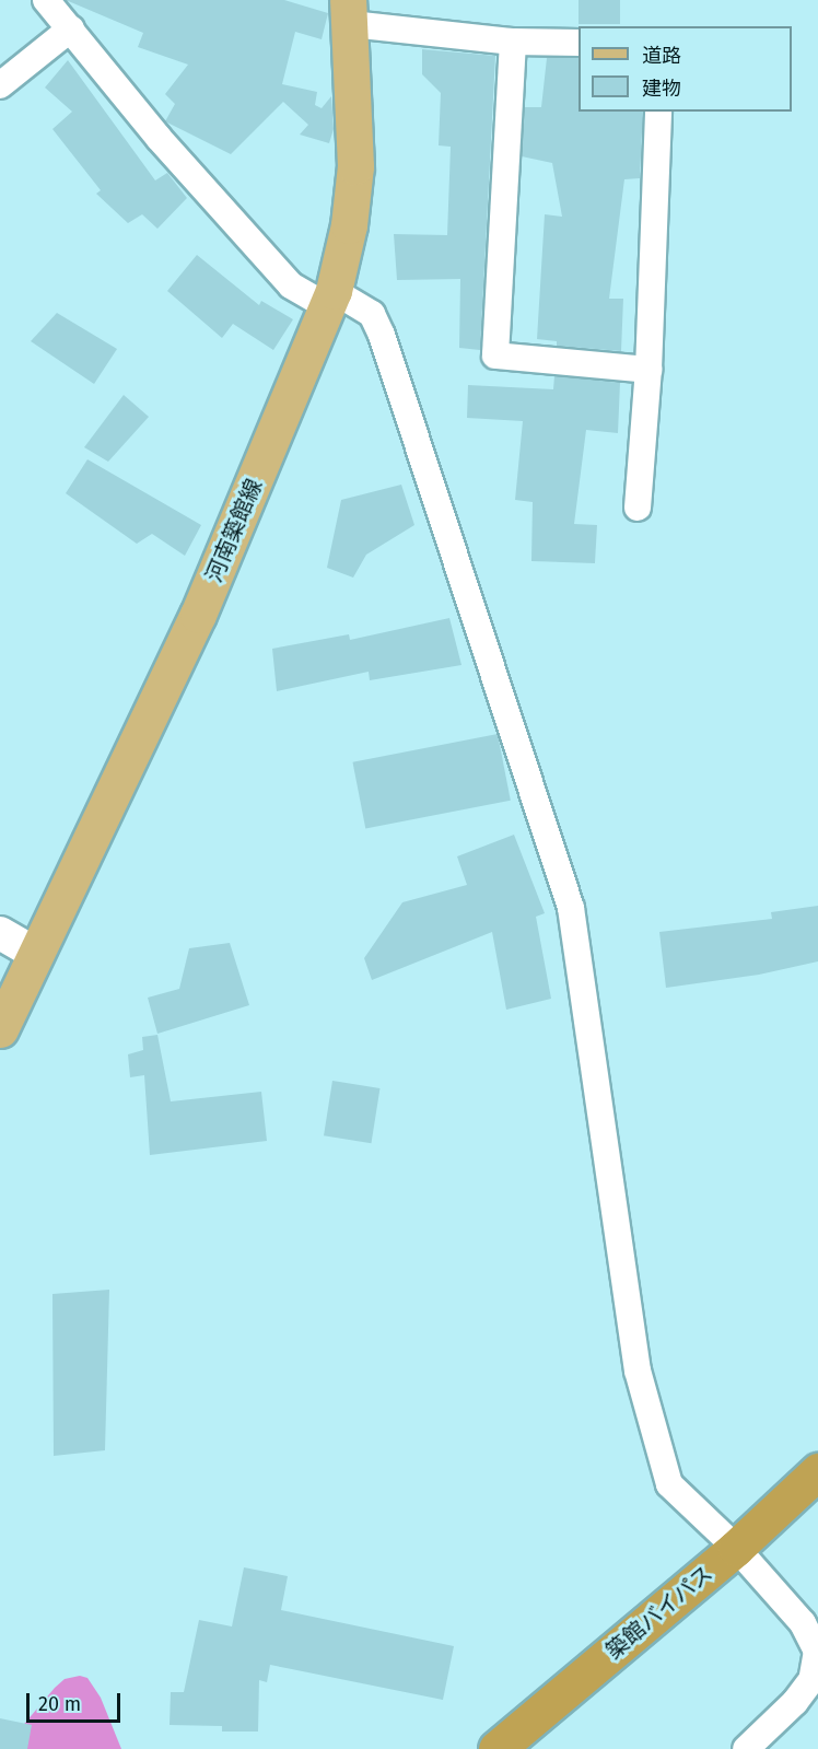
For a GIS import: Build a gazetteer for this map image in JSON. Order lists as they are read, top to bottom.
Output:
{
  "streets": {
    "highway": ["築館バイパス"],
    "main road": ["河南築館線"]
  },
  "legend": ["道路", "建物"],
  "scale_bar": "20 m"
}
